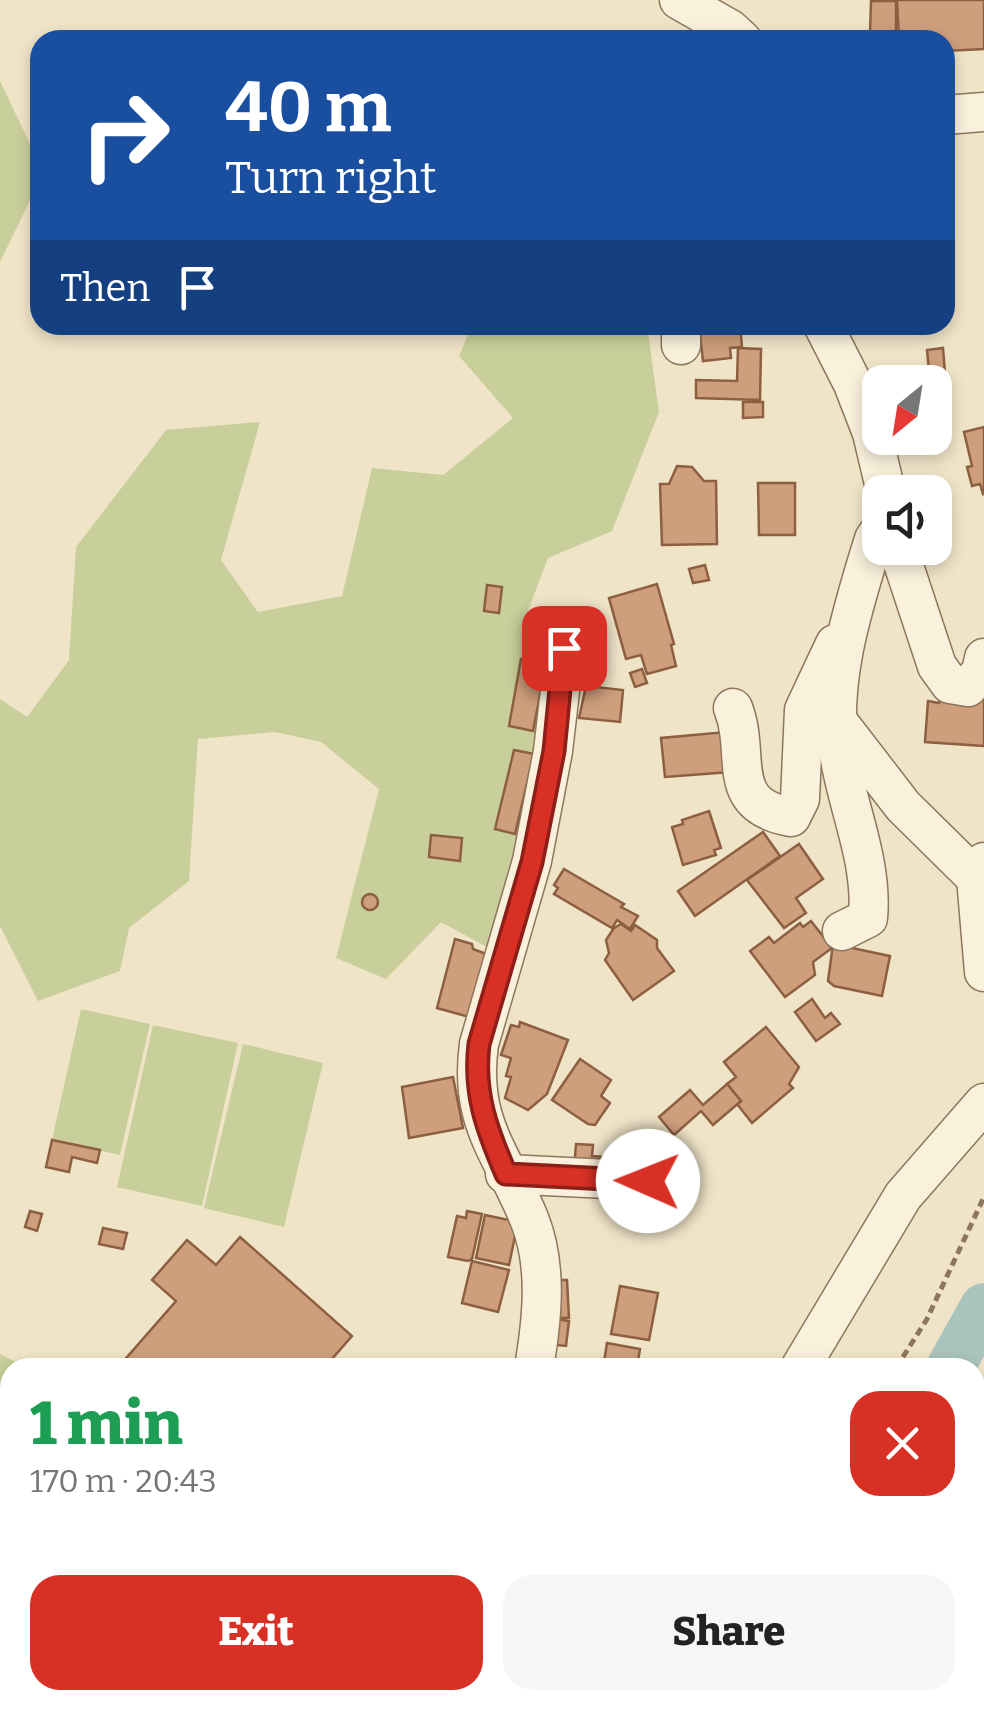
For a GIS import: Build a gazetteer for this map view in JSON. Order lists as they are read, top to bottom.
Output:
{
  "north": "bottom left",
  "page": {
    "turn": ["40 m", "Turn right"],
    "then": "Then",
    "heading": ["1 min", "170 m · 20:43"],
    "buttons": ["Exit", "Share"]
  }
}
